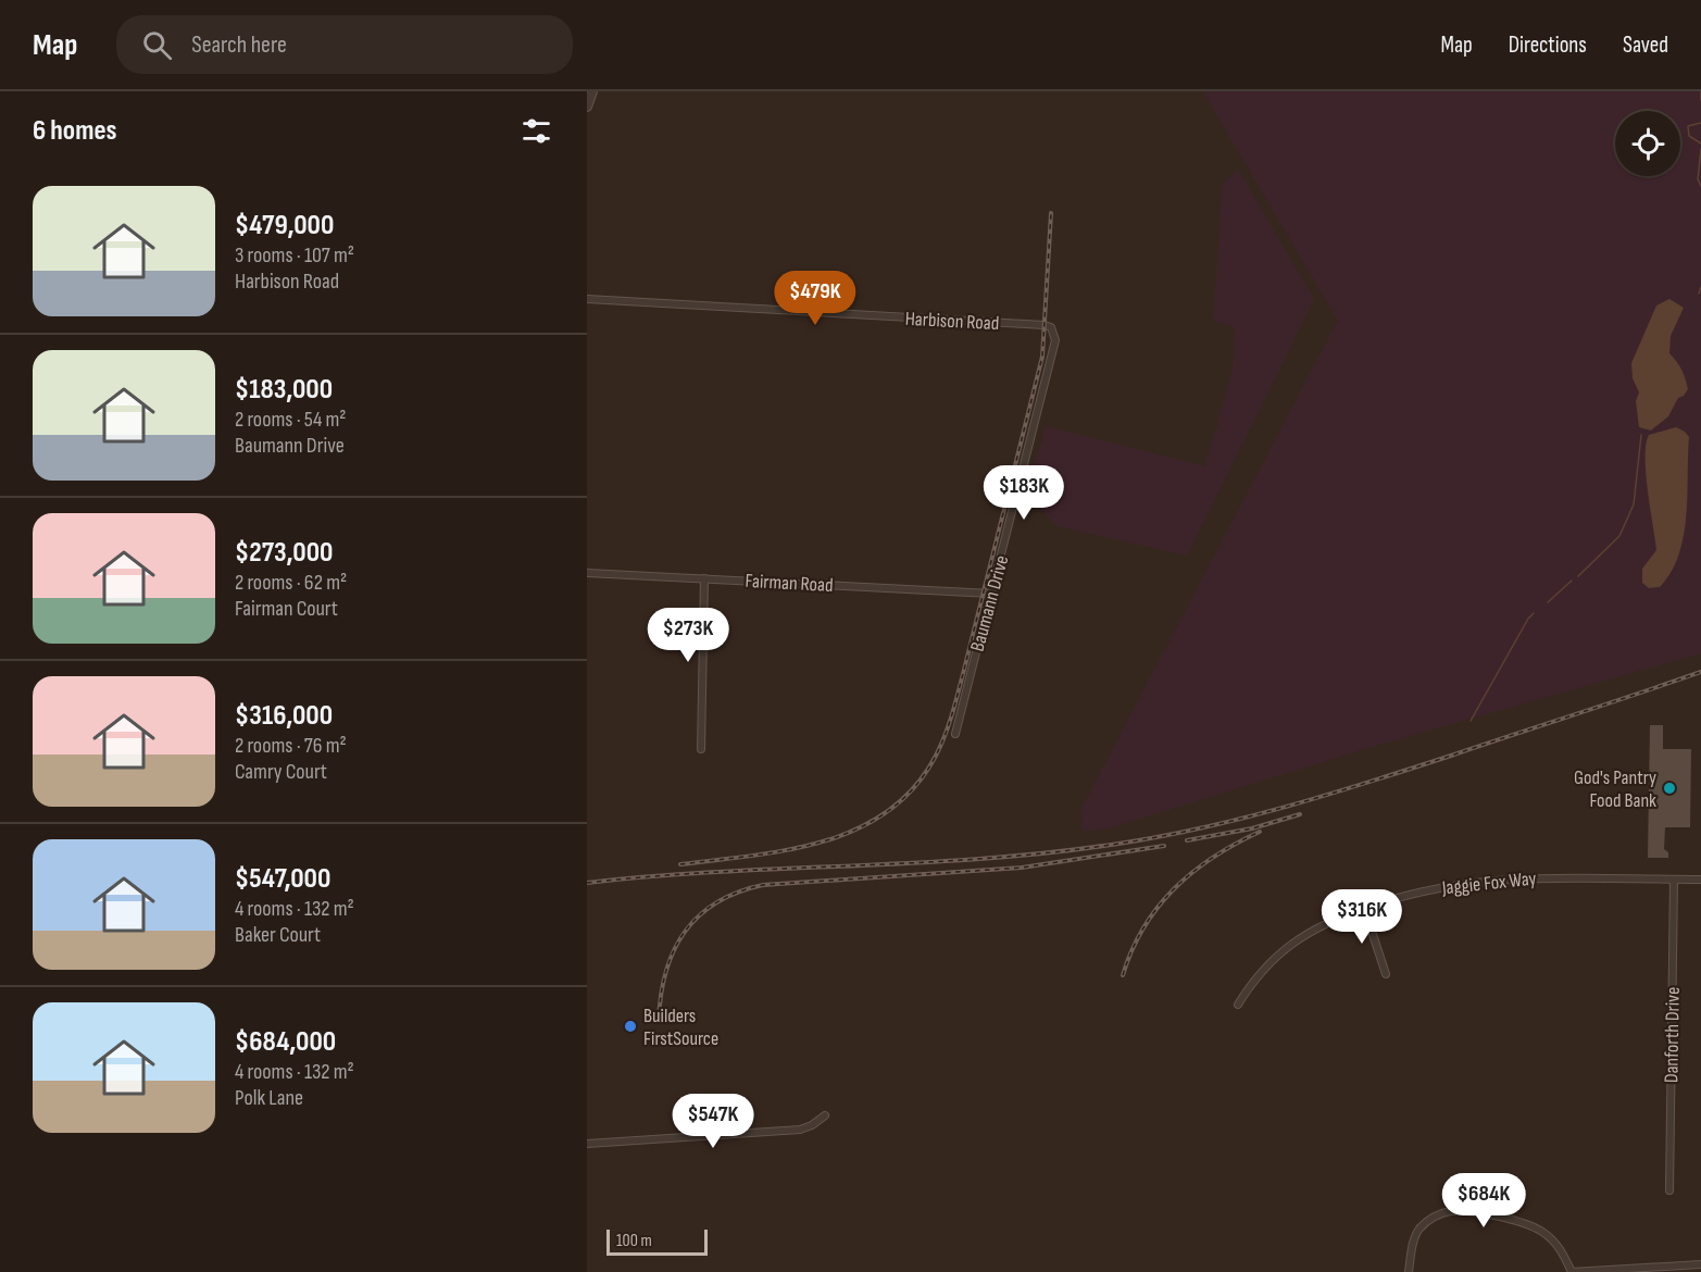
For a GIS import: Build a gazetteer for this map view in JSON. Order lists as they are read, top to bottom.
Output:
{
  "streets": {
    "street": [
      "Harbison Road",
      "Fairman Road",
      "Baumann Drive",
      "Jaggie Fox Way",
      "Danforth Drive"
    ]
  },
  "crossings": [
    ["Harbison Road", "Baumann Drive"],
    ["Fairman Road", "Baumann Drive"],
    ["Jaggie Fox Way", "Danforth Drive"]
  ],
  "places": ["God's Pantry Food Bank", "Builders FirstSource"],
  "scale_bar": "100 m",
  "page": {
    "header": "Map",
    "search": "Search here",
    "nav": ["Map", "Directions", "Saved"],
    "heading": "6 homes",
    "list": [
      {
        "name": "$479,000",
        "note": "3 rooms · 107 m² · Harbison Road"
      },
      {
        "name": "$183,000",
        "note": "2 rooms · 54 m² · Baumann Drive"
      },
      {
        "name": "$273,000",
        "note": "2 rooms · 62 m² · Fairman Court"
      },
      {
        "name": "$316,000",
        "note": "2 rooms · 76 m² · Camry Court"
      },
      {
        "name": "$547,000",
        "note": "4 rooms · 132 m² · Baker Court"
      },
      {
        "name": "$684,000",
        "note": "4 rooms · 132 m² · Polk Lane"
      }
    ],
    "price": [
      "$479K",
      "$183K",
      "$273K",
      "$316K",
      "$547K",
      "$684K"
    ],
    "scale": "100 m"
  }
}
